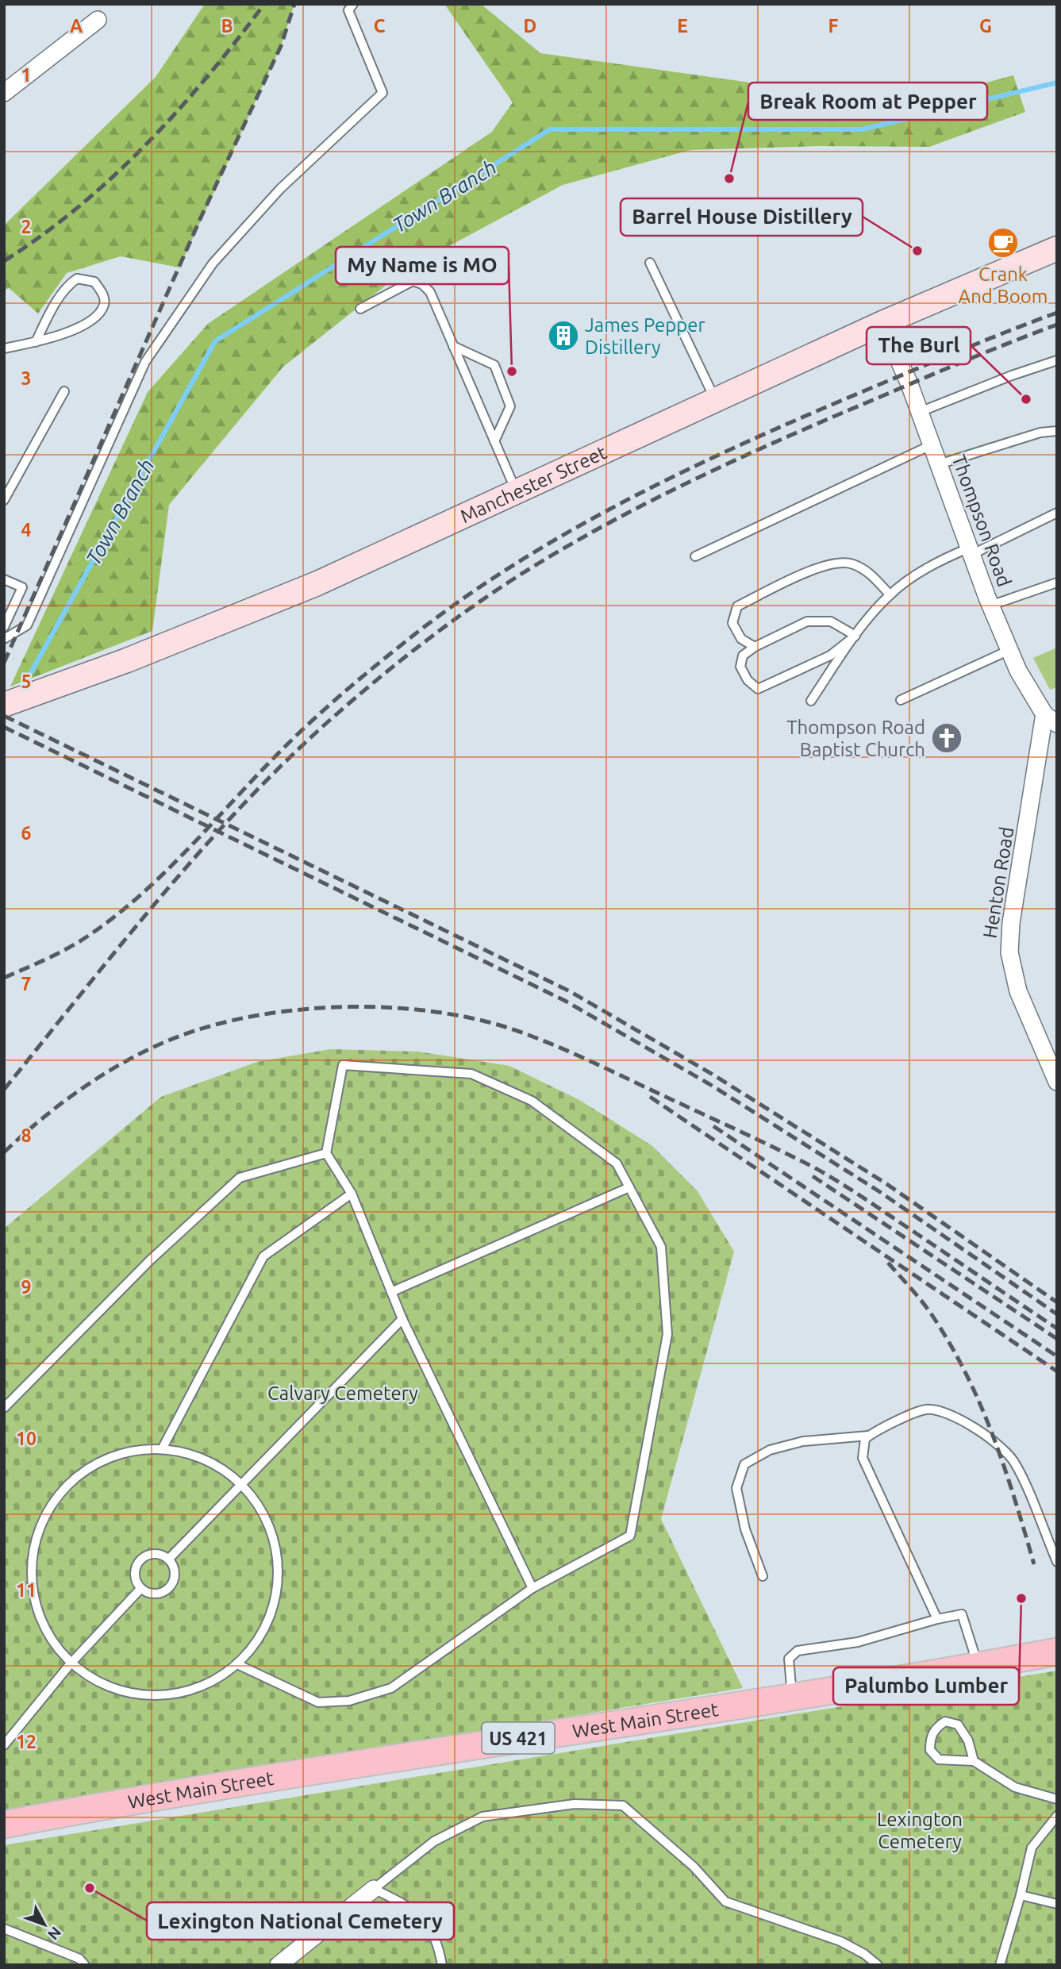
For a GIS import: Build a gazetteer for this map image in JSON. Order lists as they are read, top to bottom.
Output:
{
  "streets": {
    "main road": ["Manchester Street", "West Main Street", "US 421"],
    "street": ["Thompson Road", "Henton Road"]
  },
  "crossings": [
    ["Manchester Street", "Thompson Road"],
    ["Thompson Road", "Henton Road"]
  ],
  "water": ["Town Branch"],
  "parks": ["Calvary Cemetery", "Lexington Cemetery"],
  "places": {
    "other": [
      "Break Room at Pepper",
      "Barrel House Distillery",
      "My Name is MO",
      "The Burl",
      "Palumbo Lumber",
      "Lexington National Cemetery"
    ],
    "cafe": ["Crank And Boom"],
    "building": ["James Pepper Distillery"],
    "church": ["Thompson Road Baptist Church"]
  },
  "north": "bottom right",
  "grid": {
    "columns": [
      "A",
      "B",
      "C",
      "D",
      "E",
      "F",
      "G"
    ],
    "rows": [
      "1",
      "2",
      "3",
      "4",
      "5",
      "6",
      "7",
      "8",
      "9",
      "10",
      "11",
      "12"
    ]
  }
}
